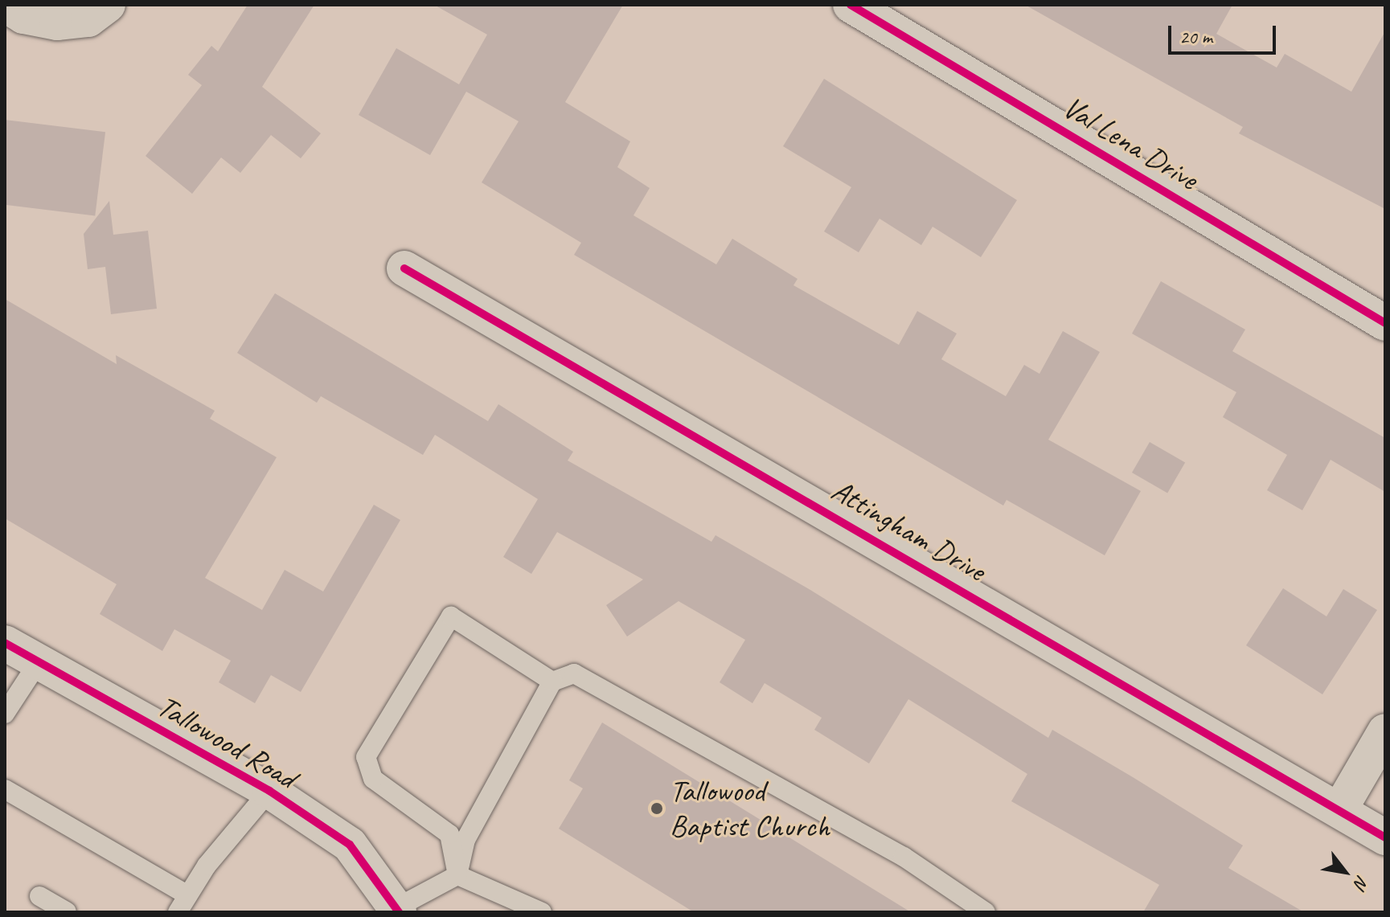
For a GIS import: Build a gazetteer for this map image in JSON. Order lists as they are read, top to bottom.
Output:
{
  "streets": {
    "street": ["Val Lena Drive", "Attingham Drive", "Tallowood Road"]
  },
  "places": ["Tallowood Baptist Church"],
  "scale_bar": "20 m",
  "north": "bottom right"
}
